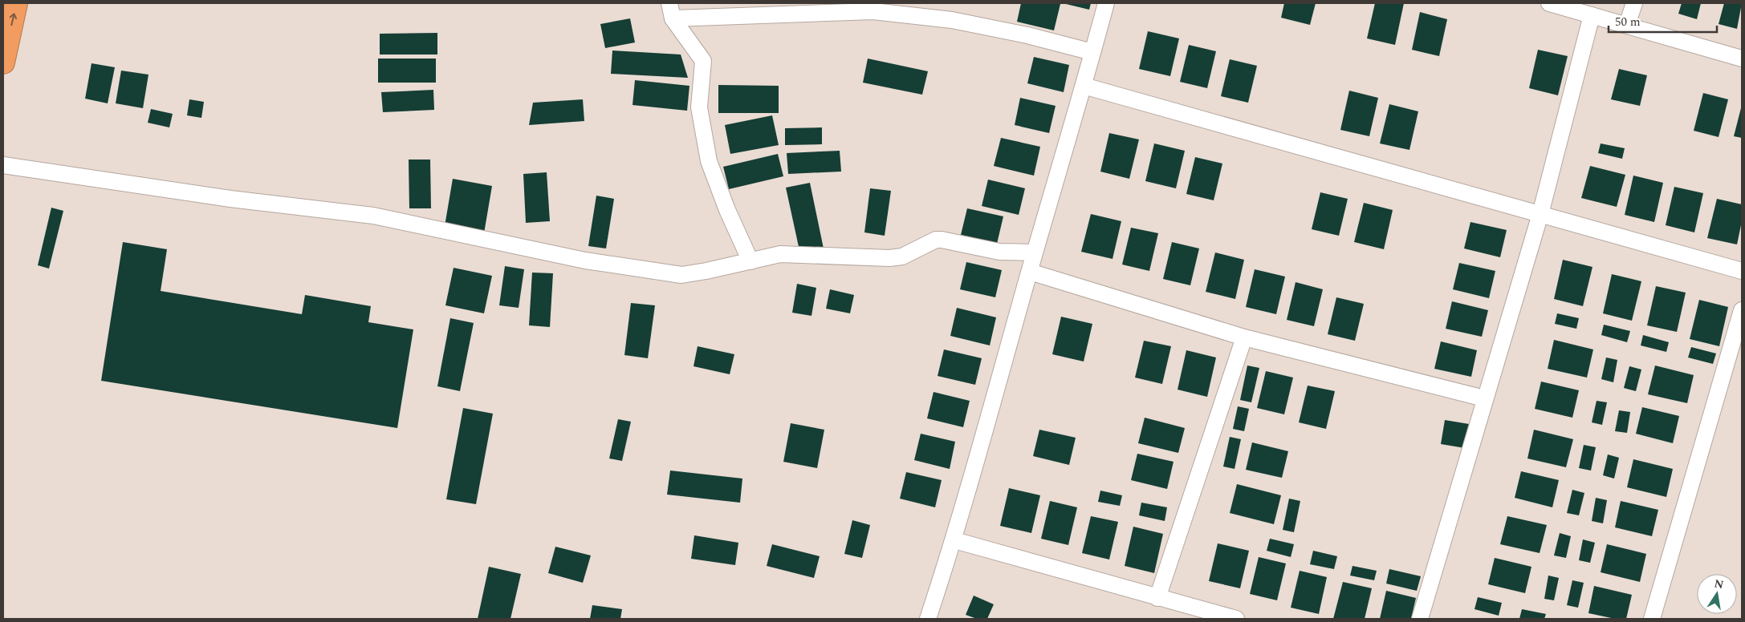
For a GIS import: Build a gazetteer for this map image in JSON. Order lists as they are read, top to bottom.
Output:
{
  "scale_bar": "50 m",
  "north": "top"
}
